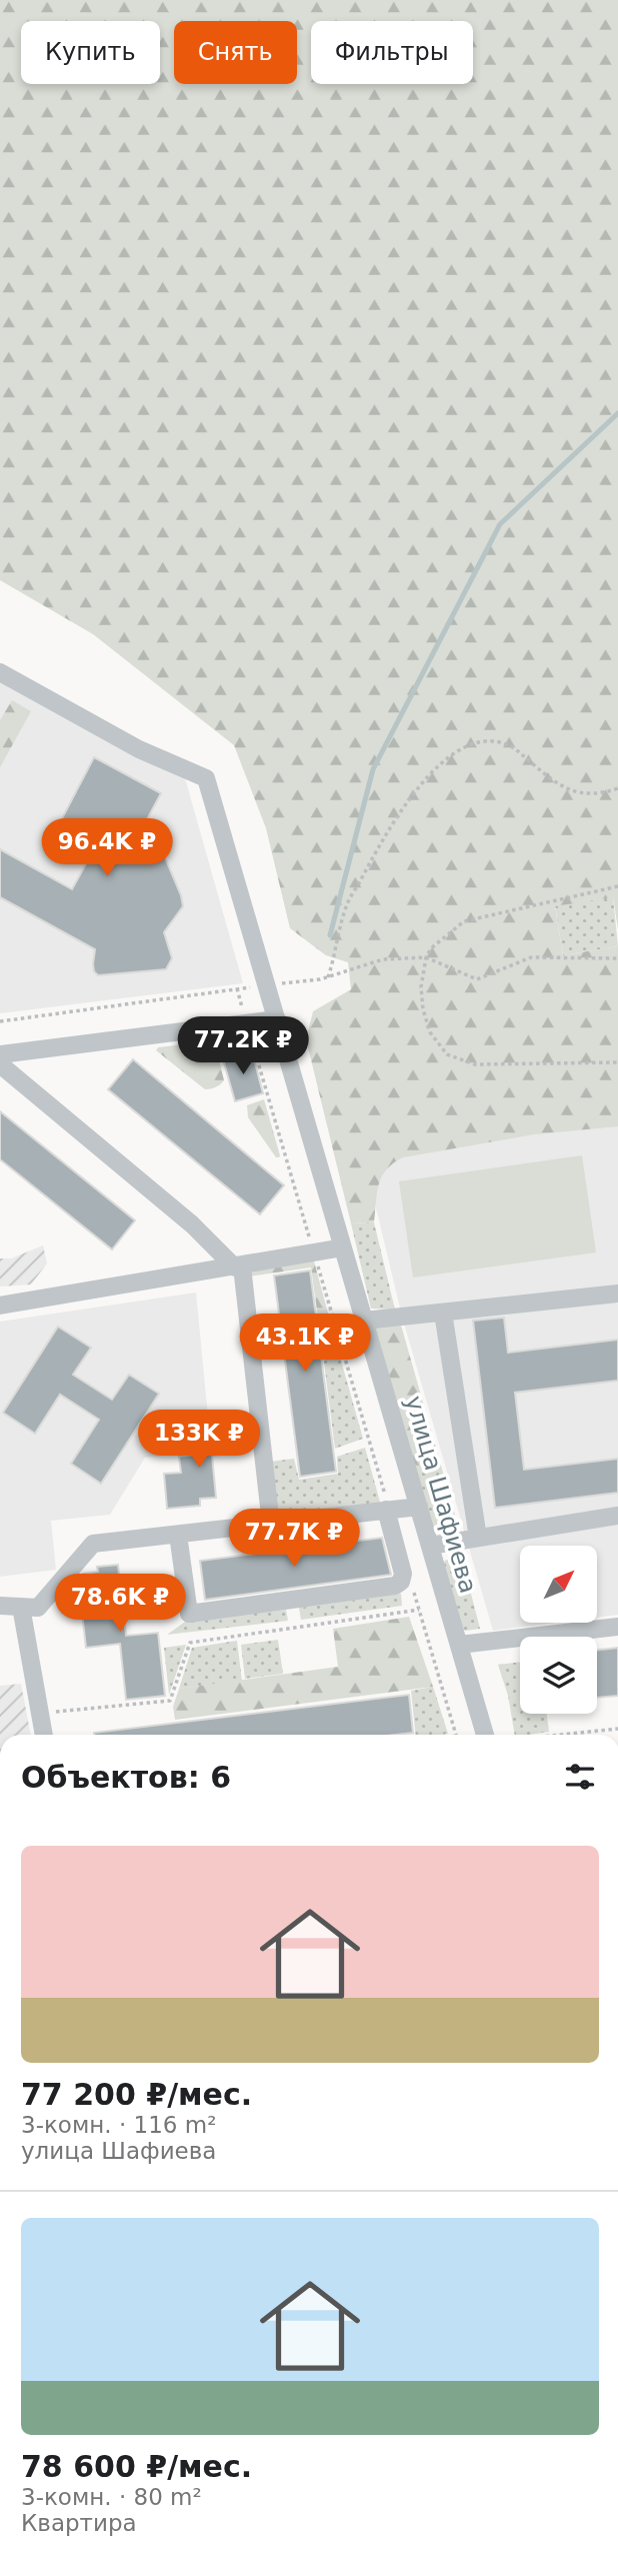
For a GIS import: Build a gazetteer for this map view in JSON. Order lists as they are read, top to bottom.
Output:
{
  "streets": {
    "street": ["улица Шафиева"]
  },
  "north": "top right",
  "page": {
    "chip": ["Купить", "Снять", "Фильтры"],
    "price": [
      "96.4K ₽",
      "77.2K ₽",
      "43.1K ₽",
      "133K ₽",
      "77.7K ₽",
      "78.6K ₽"
    ],
    "heading": "Объектов: 6",
    "list": [
      {
        "name": "77 200 ₽/мес.",
        "note": "3-комн. · 116 m² · улица Шафиева"
      },
      {
        "name": "78 600 ₽/мес.",
        "note": "3-комн. · 80 m² · Квартира"
      }
    ]
  }
}
